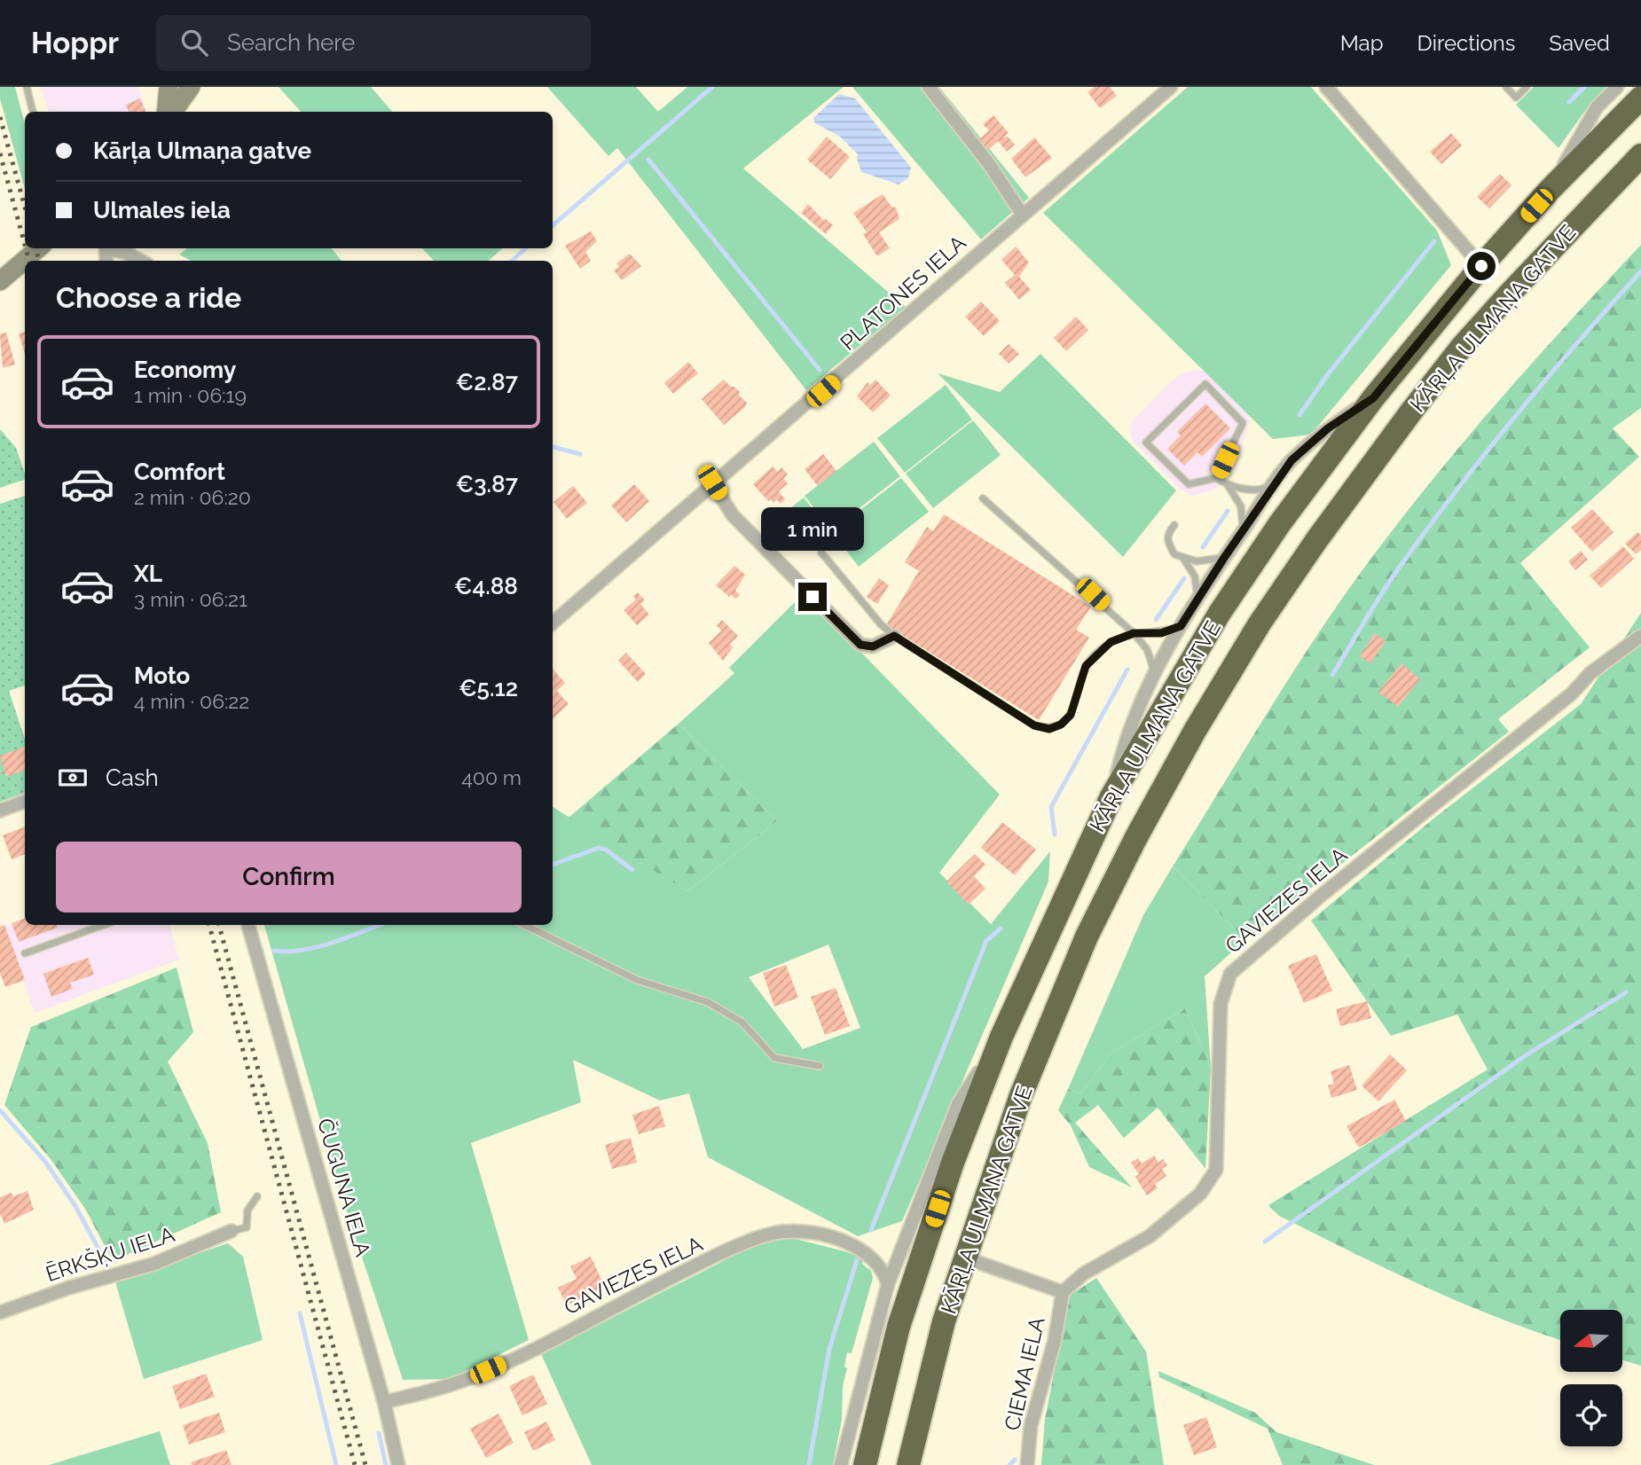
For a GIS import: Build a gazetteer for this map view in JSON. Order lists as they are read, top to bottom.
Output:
{
  "streets": {
    "highway": ["KĀRĻA ULMAŅA GATVE"],
    "street": [
      "PLATONES IELA",
      "GAVIEZES IELA",
      "ČUGUNA IELA",
      "ĒRKŠĶU IELA",
      "CIEMA IELA"
    ]
  },
  "crossings": [
    ["GAVIEZES IELA", "ČUGUNA IELA"],
    ["GAVIEZES IELA", "CIEMA IELA"]
  ],
  "north": "left",
  "page": {
    "header": "Hoppr",
    "search": "Search here",
    "nav": ["Map", "Directions", "Saved"],
    "banner": ["Kārļa Ulmaņa gatve", "Ulmales iela"],
    "heading": "Choose a ride",
    "list": [
      {
        "name": "Economy",
        "note": "1 min · 06:19",
        "value": "€2.87"
      },
      {
        "name": "Comfort",
        "note": "2 min · 06:20",
        "value": "€3.87"
      },
      {
        "name": "XL",
        "note": "3 min · 06:21",
        "value": "€4.88"
      },
      {
        "name": "Moto",
        "note": "4 min · 06:22",
        "value": "€5.12"
      }
    ],
    "bubble": "1 min",
    "pay": ["Cash", "400 m"],
    "buttons": "Confirm"
  }
}
